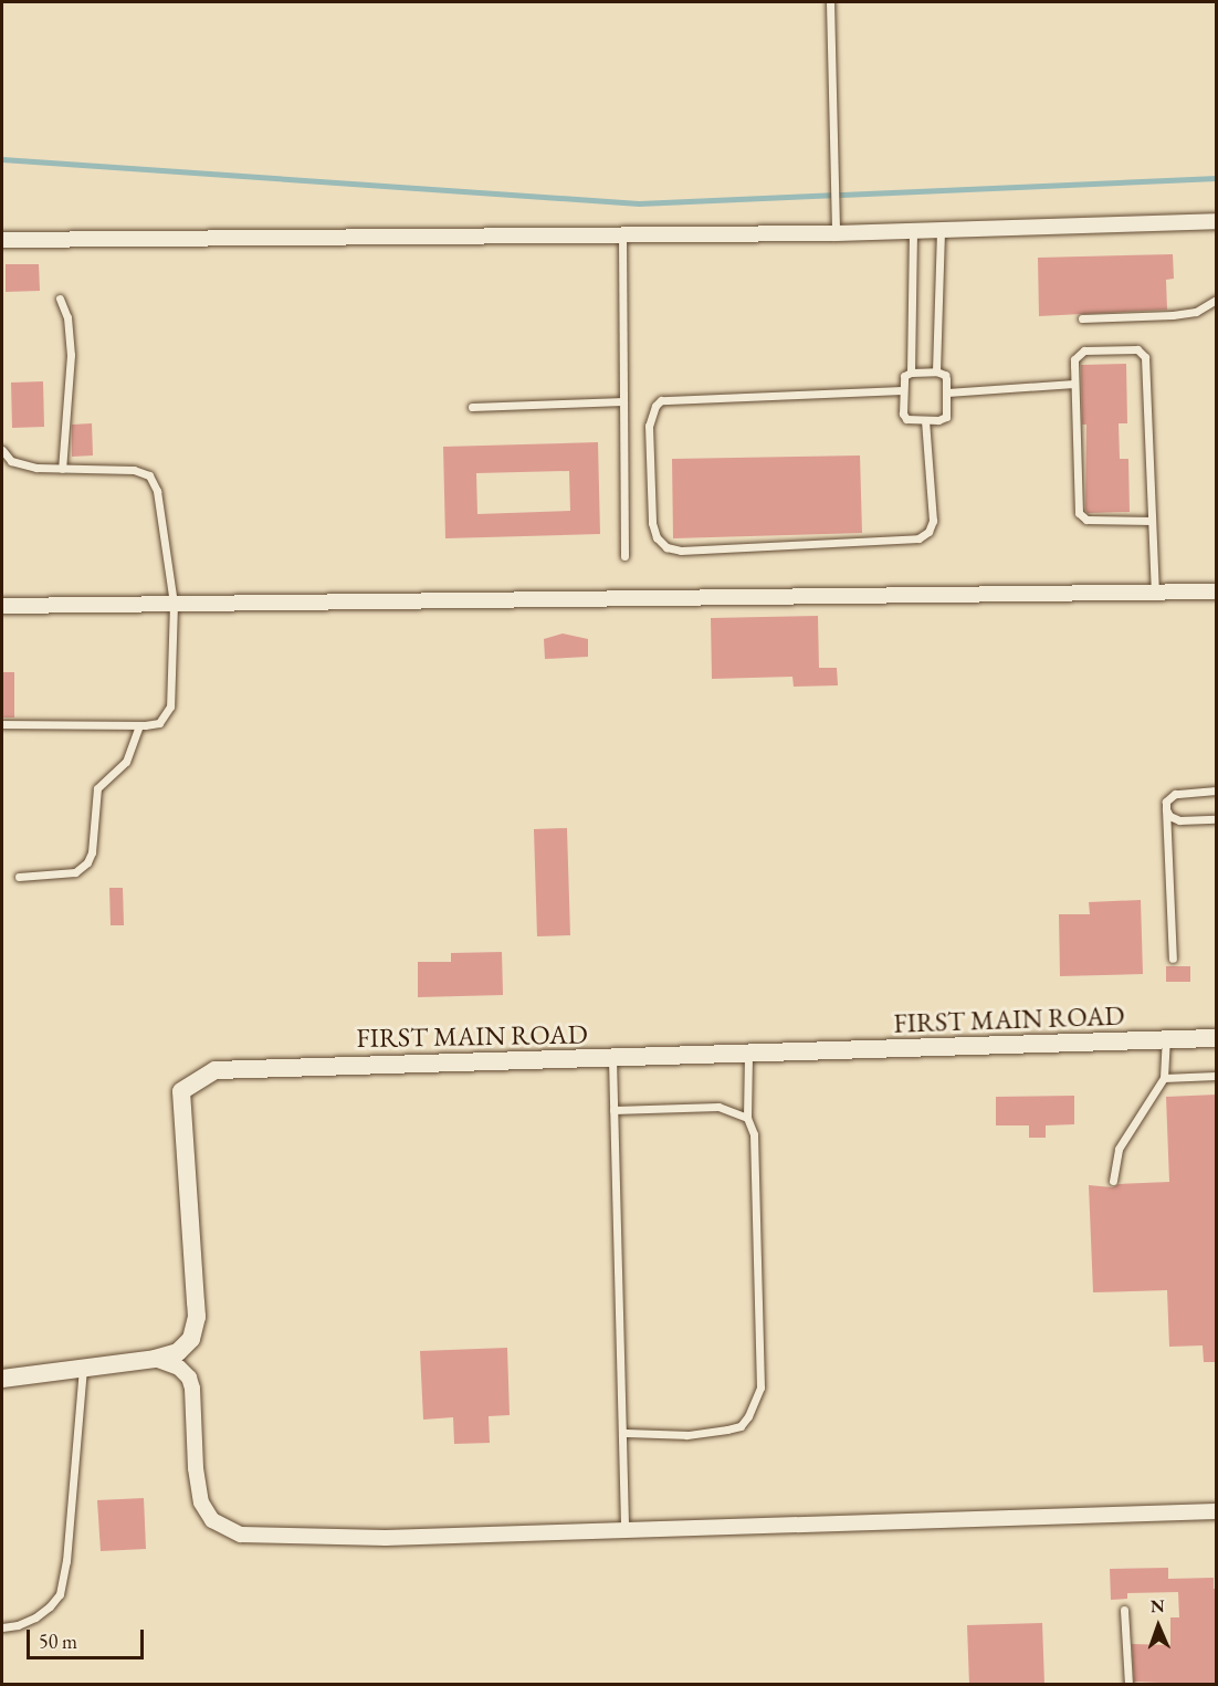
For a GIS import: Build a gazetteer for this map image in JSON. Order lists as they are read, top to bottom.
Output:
{
  "streets": {
    "street": ["FIRST MAIN ROAD"]
  },
  "scale_bar": "50 m",
  "north": "top"
}
